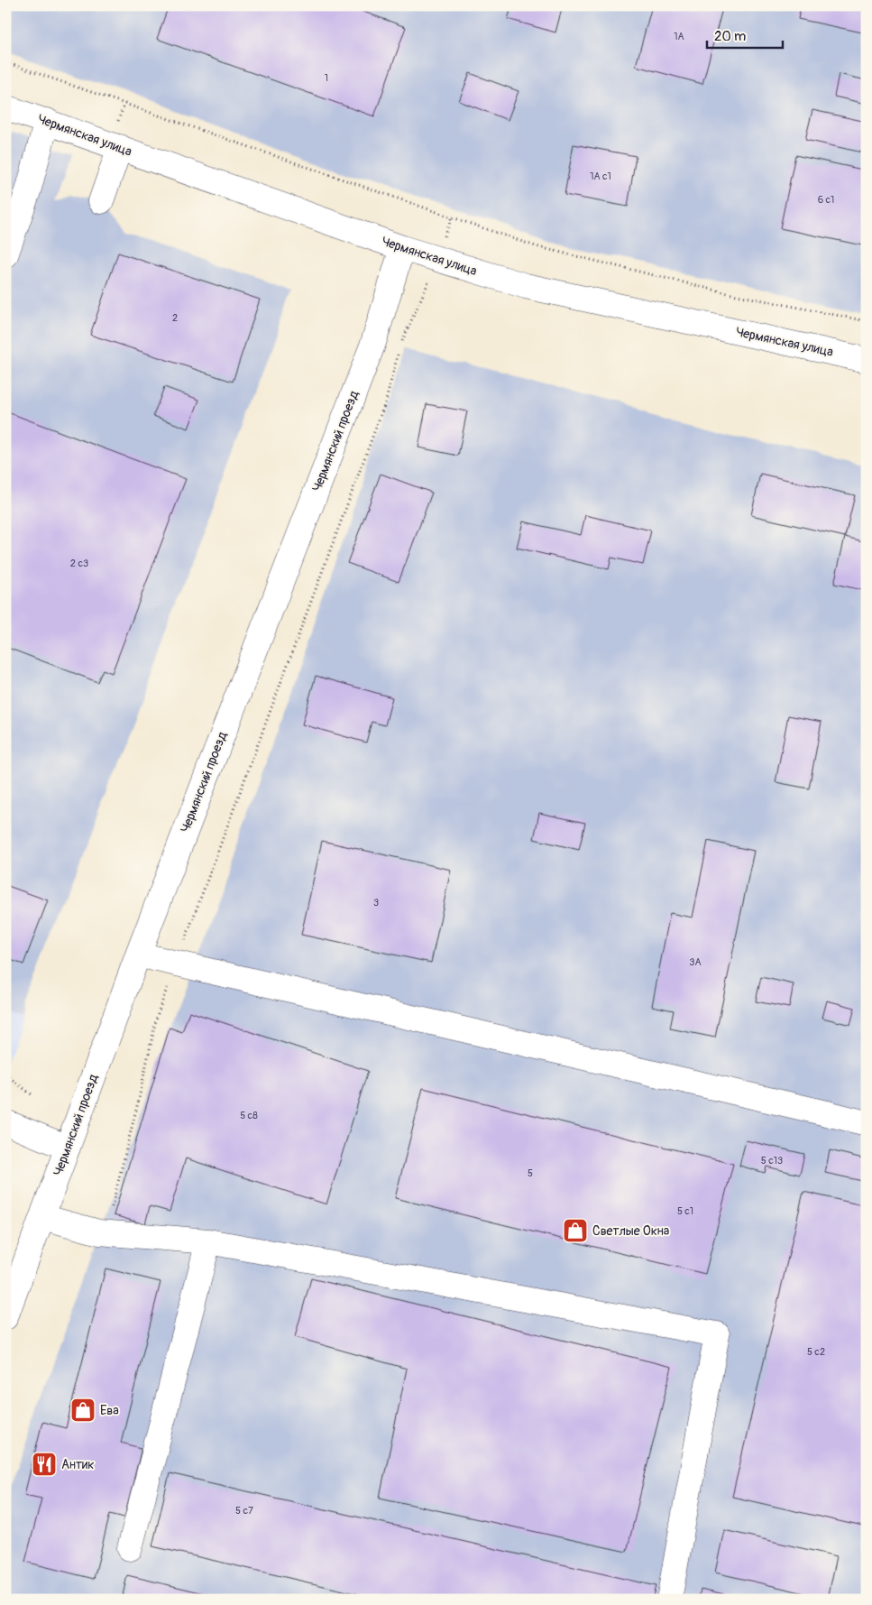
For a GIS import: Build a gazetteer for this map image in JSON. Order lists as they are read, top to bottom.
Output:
{
  "streets": {
    "street": ["Чермянская улица", "Чермянский проезд"]
  },
  "crossings": [
    ["Чермянская улица", "Чермянский проезд"]
  ],
  "places": {
    "shop": ["Светлые Окна", "Ева"],
    "restaurant": ["Антик"]
  },
  "house_numbers": [
    "1А",
    "1",
    "1А с1",
    "6 с1",
    "2",
    "2 с3",
    "3",
    "3А",
    "5 с8",
    "5 с13",
    "5",
    "5 с1",
    "5 с2",
    "5 с7"
  ],
  "scale_bar": "20 m"
}
